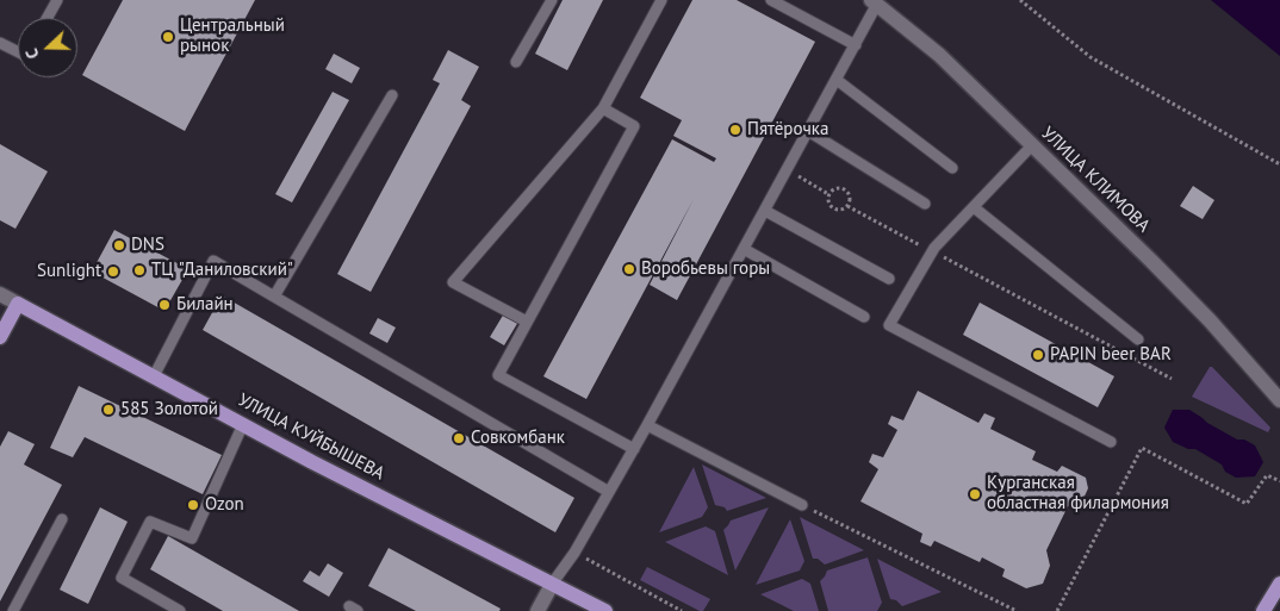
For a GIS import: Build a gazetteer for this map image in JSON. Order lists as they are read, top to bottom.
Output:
{
  "streets": {
    "main road": ["УЛИЦА КУЙБЫШЕВА"],
    "street": ["УЛИЦА КЛИМОВА"]
  },
  "places": [
    "Центральный рынок",
    "Пятёрочка",
    "DNS",
    "Воробьевы горы",
    "ТЦ \"Даниловский\"",
    "Sunlight",
    "Билайн",
    "PAPIN beer BAR",
    "585 Золотой",
    "Совкомбанк",
    "Курганская областная филармония",
    "Ozon"
  ],
  "north": "left"
}
